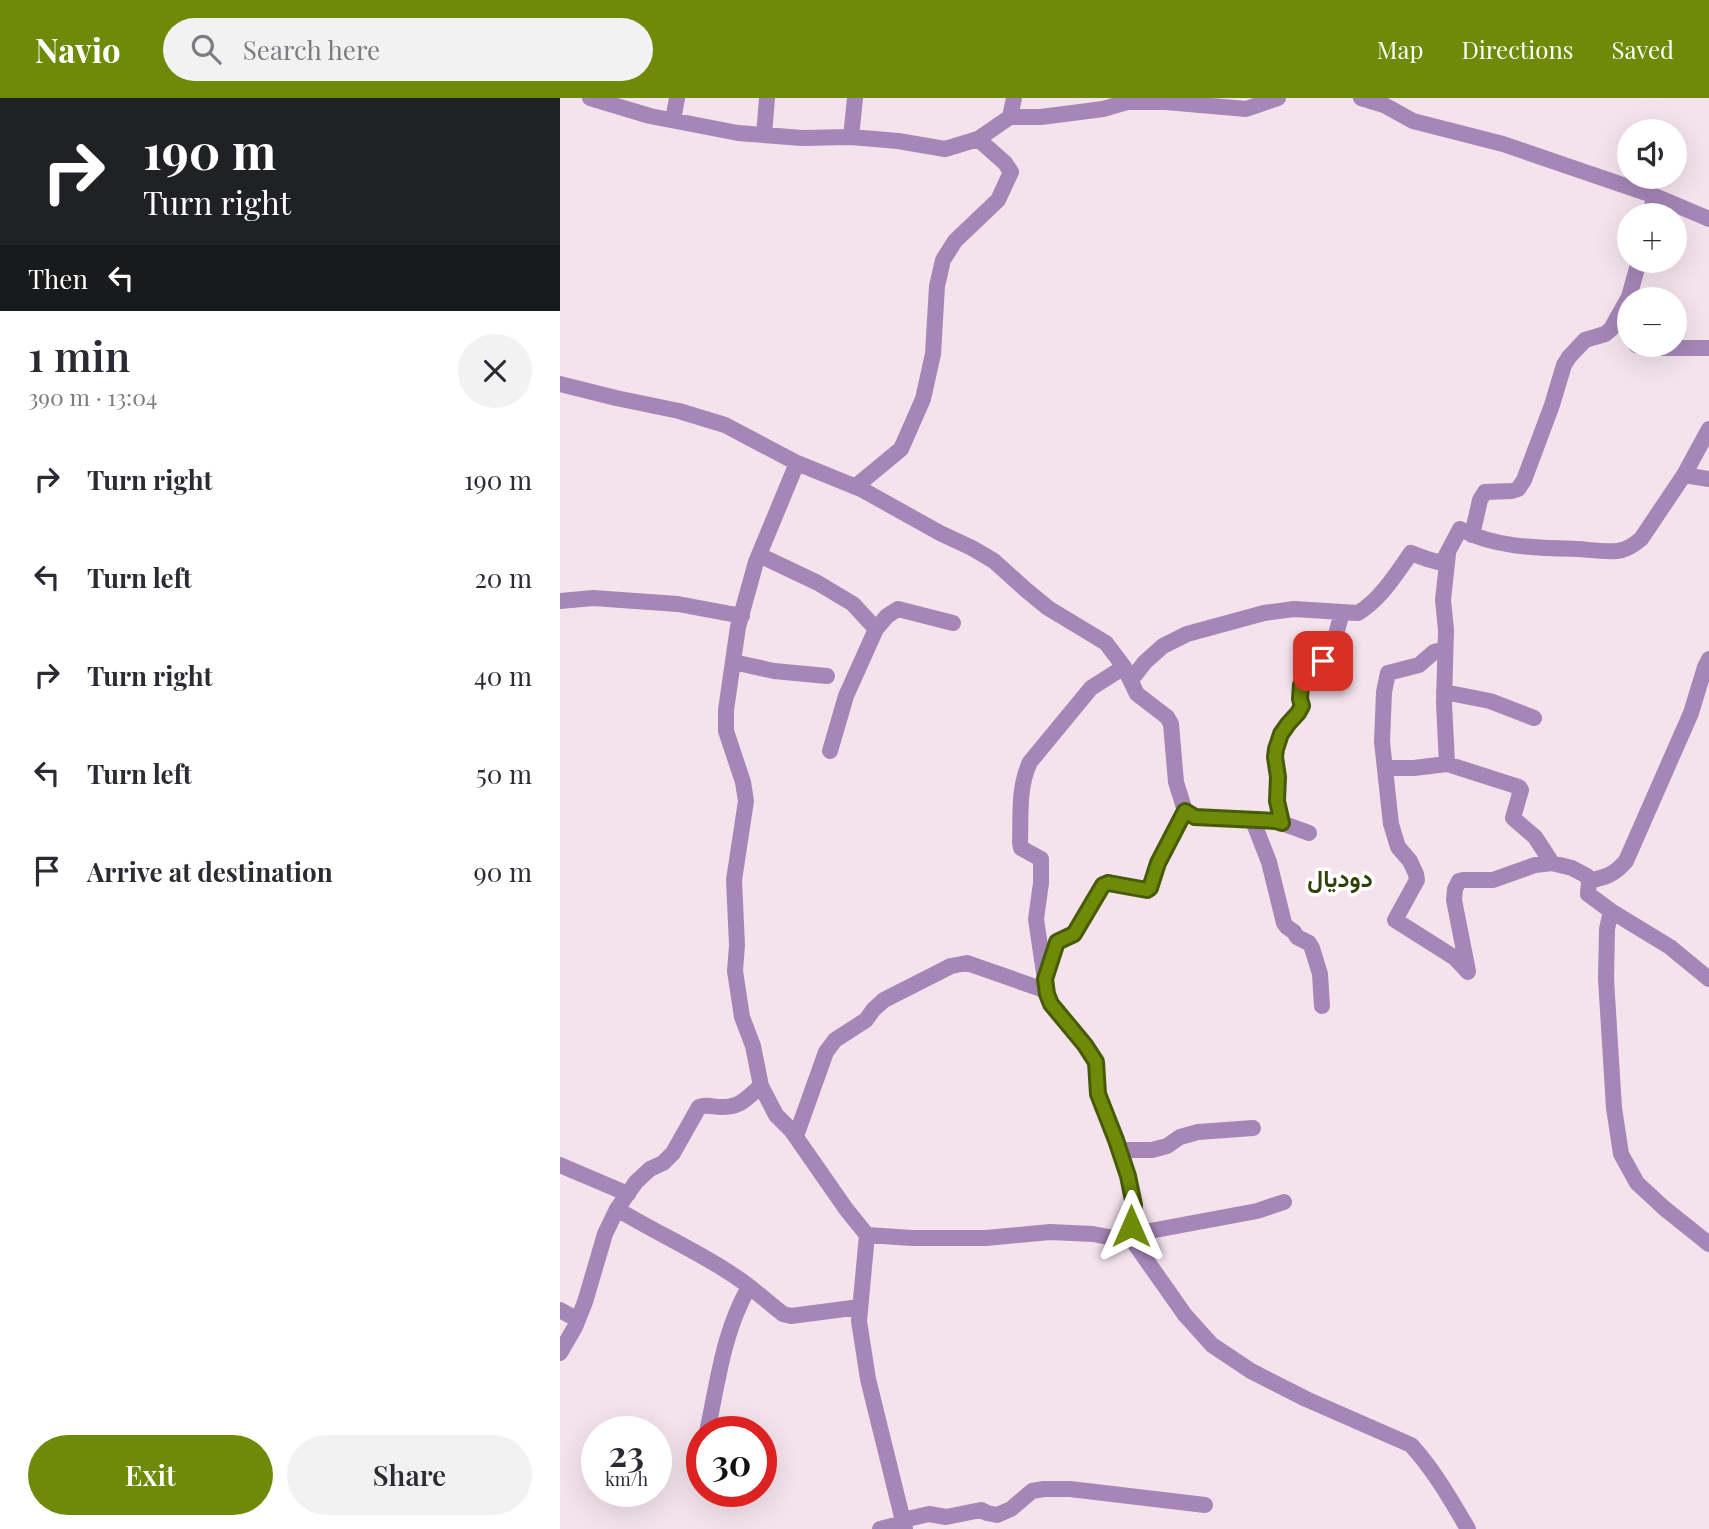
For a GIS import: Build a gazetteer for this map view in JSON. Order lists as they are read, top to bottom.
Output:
{
  "districts": ["دودیال"],
  "page": {
    "header": "Navio",
    "search": "Search here",
    "nav": ["Map", "Directions", "Saved"],
    "turn": ["190 m", "Turn right"],
    "map_buttons": ["+", "−"],
    "then": "Then",
    "heading": ["1 min", "390 m · 13:04"],
    "list": [
      {
        "name": "Turn right",
        "value": "190 m"
      },
      {
        "name": "Turn left",
        "value": "20 m"
      },
      {
        "name": "Turn right",
        "value": "40 m"
      },
      {
        "name": "Turn left",
        "value": "50 m"
      },
      {
        "name": "Arrive at destination",
        "value": "90 m"
      }
    ],
    "speed": "23 km/h",
    "limit": "30",
    "buttons": ["Exit", "Share"]
  }
}
